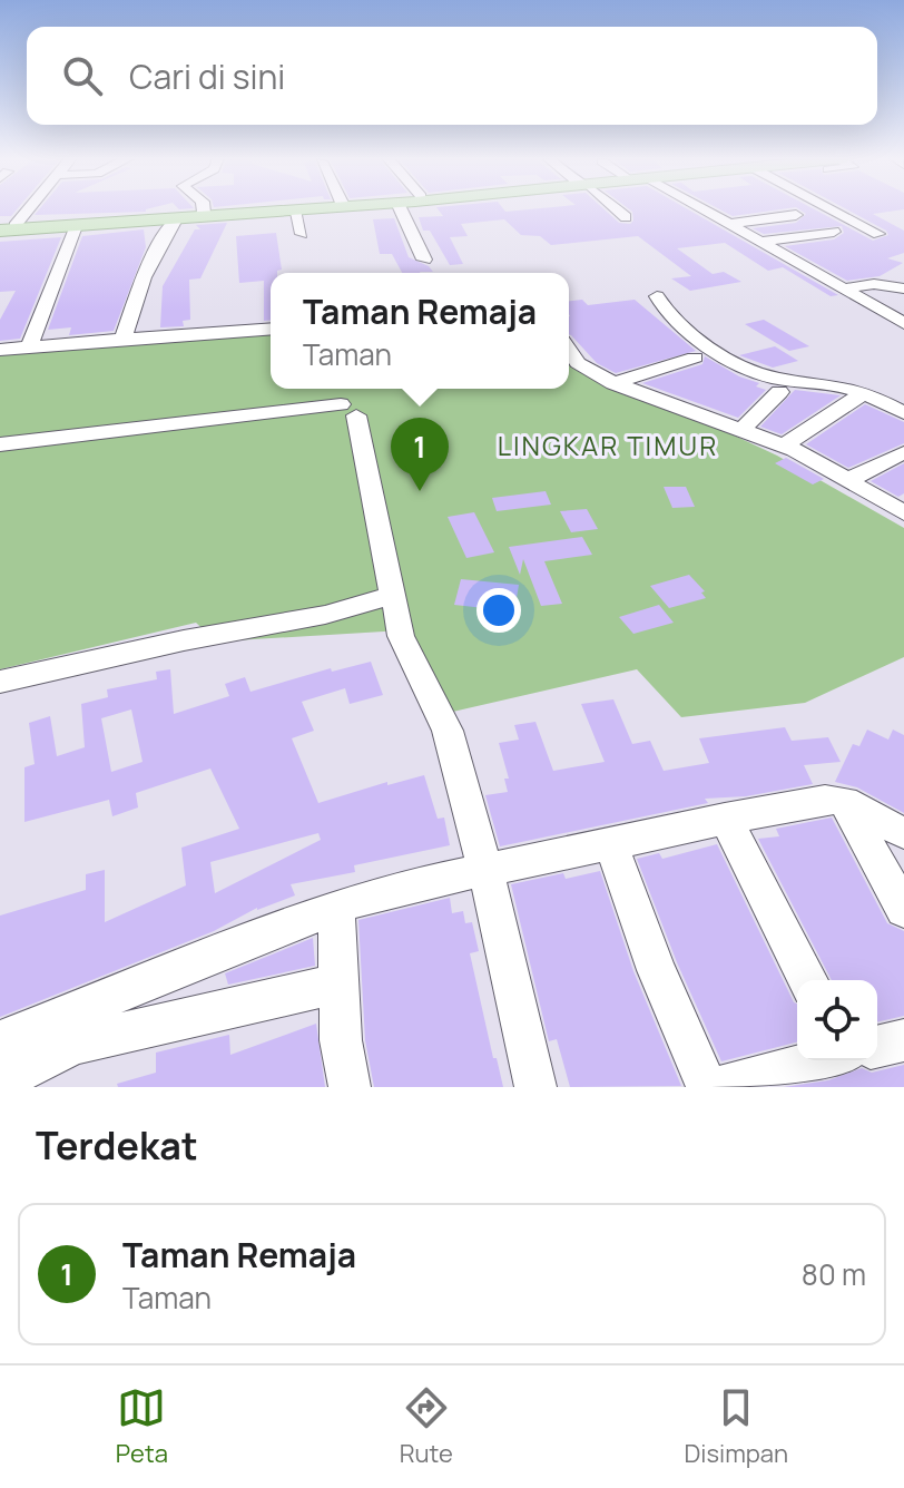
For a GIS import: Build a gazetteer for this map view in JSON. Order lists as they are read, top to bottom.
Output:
{
  "districts": ["LINGKAR TIMUR"],
  "page": {
    "search": "Cari di sini",
    "popup": ["Taman Remaja", "Taman"],
    "pins": "1",
    "heading": "Terdekat",
    "list": [
      {
        "mark": "1",
        "name": "Taman Remaja",
        "note": "Taman",
        "value": "80 m"
      }
    ],
    "nav": ["Peta", "Rute", "Disimpan"]
  }
}
